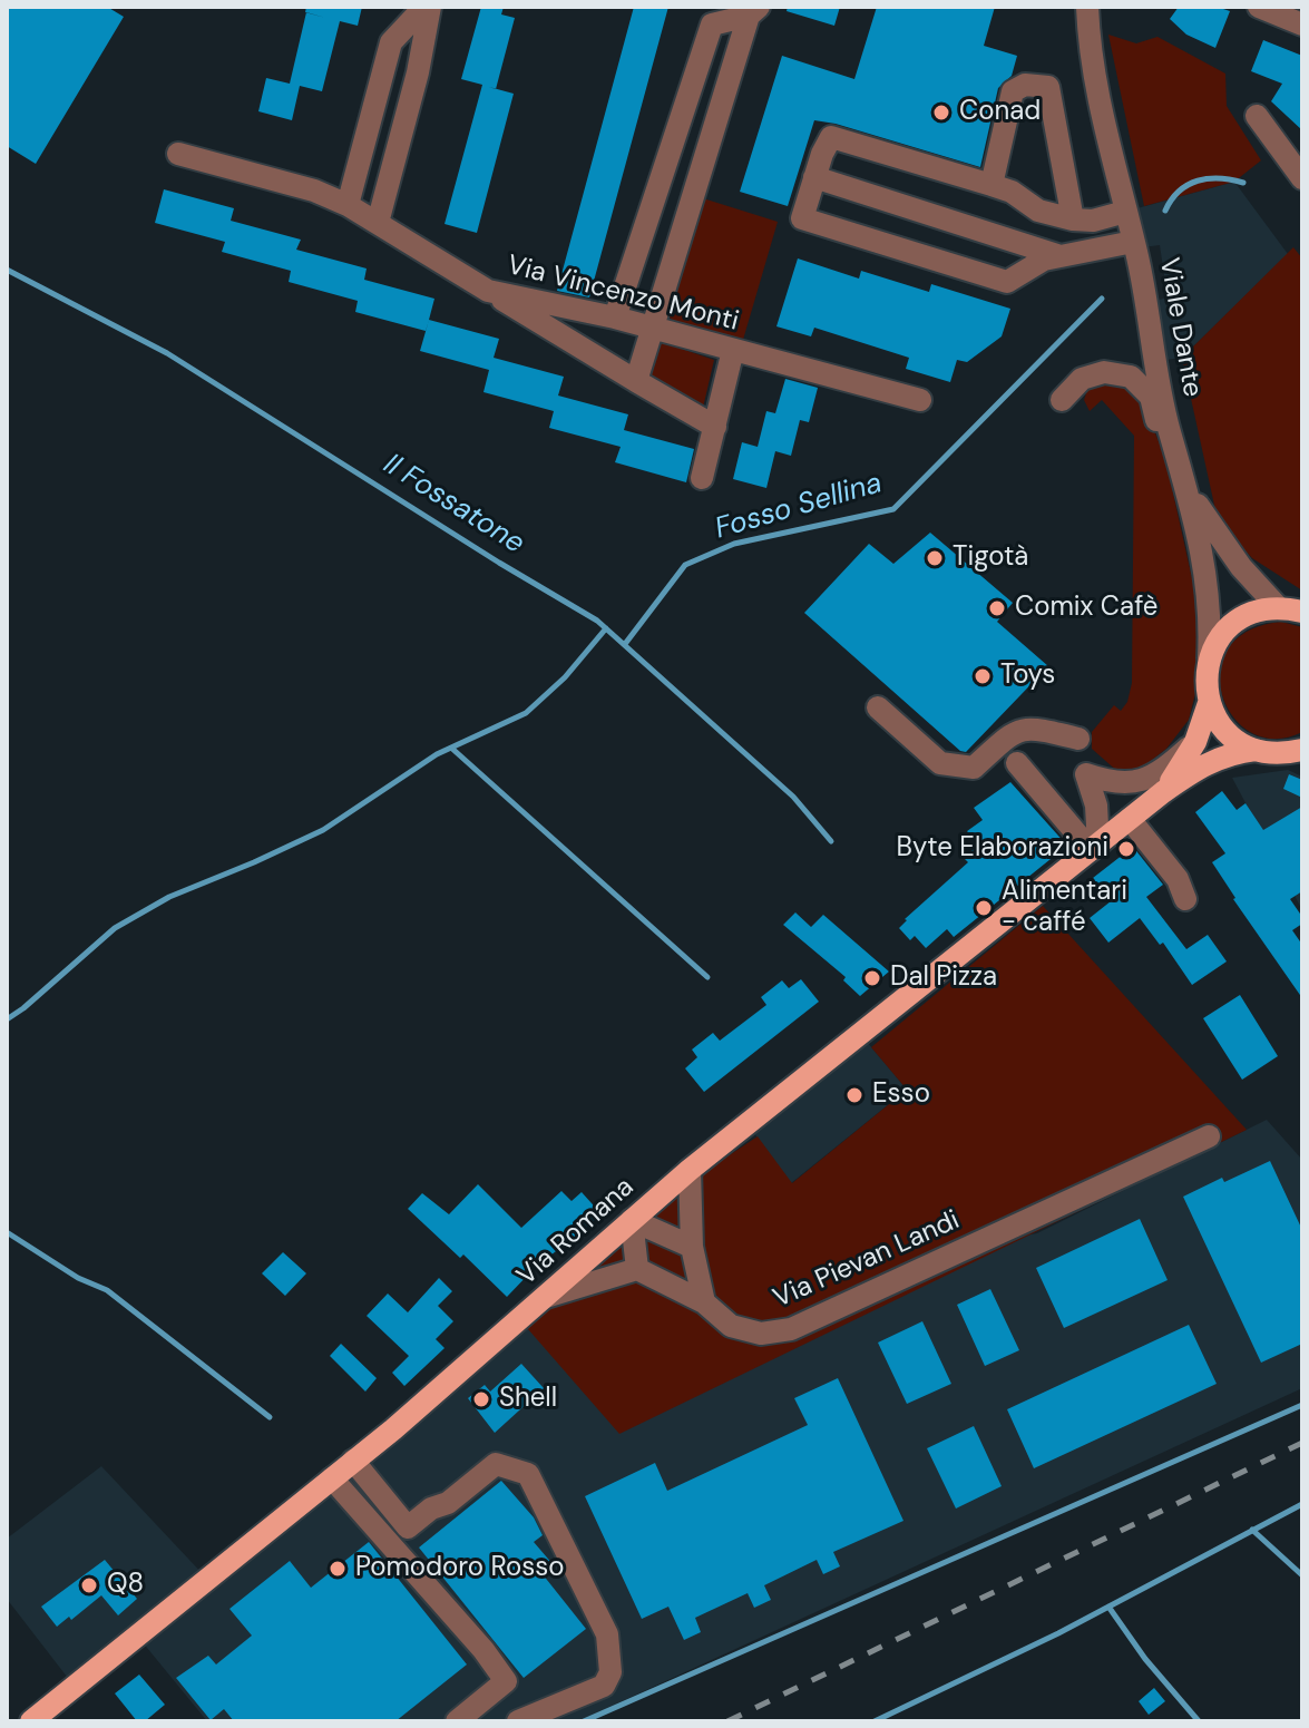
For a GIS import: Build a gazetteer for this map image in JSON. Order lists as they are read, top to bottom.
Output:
{
  "streets": {
    "main road": ["Via Romana"],
    "street": ["Via Vincenzo Monti", "Viale Dante", "Via Pievan Landi"]
  },
  "water": ["Il Fossatone", "Fosso Sellina"],
  "places": [
    "Conad",
    "Tigotà",
    "Comix Cafè",
    "Toys",
    "Byte Elaborazioni",
    "Alimentari - caffé",
    "Dal Pizza",
    "Esso",
    "Shell",
    "Pomodoro Rosso",
    "Q8"
  ]
}
